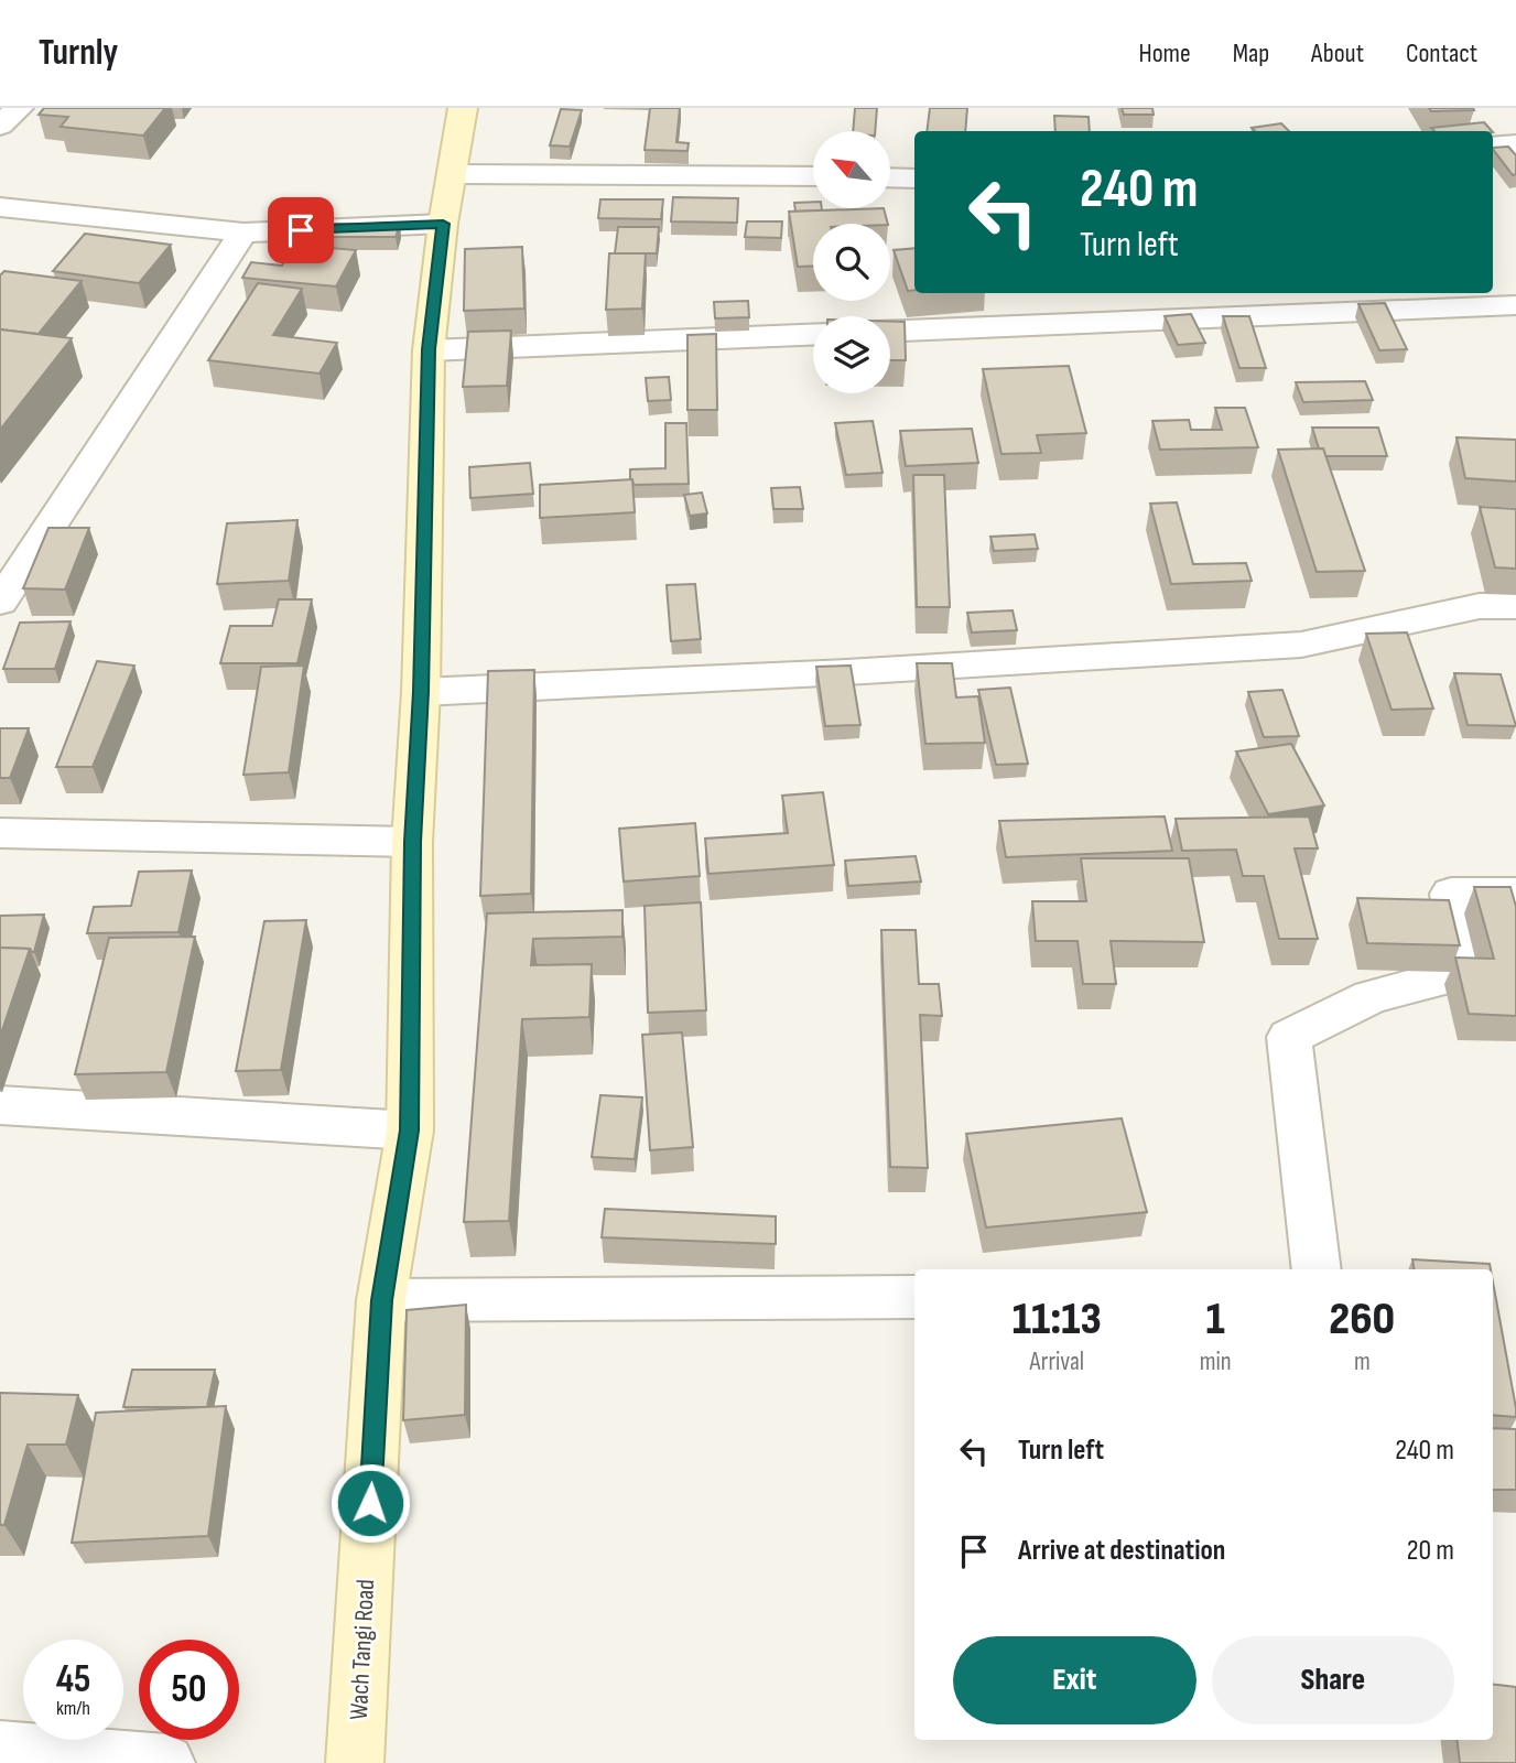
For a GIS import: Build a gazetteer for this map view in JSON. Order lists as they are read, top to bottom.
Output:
{
  "streets": {
    "main road": ["Wach Tangi Road"]
  },
  "north": "top left",
  "page": {
    "header": "Turnly",
    "nav": [
      "Home",
      "Map",
      "About",
      "Contact"
    ],
    "turn": ["240 m", "Turn left"],
    "eta": [
      "11:13",
      "Arrival",
      "1",
      "min",
      "260",
      "m"
    ],
    "list": [
      {
        "name": "Turn left",
        "value": "240 m"
      },
      {
        "name": "Arrive at destination",
        "value": "20 m"
      }
    ],
    "buttons": ["Exit", "Share"],
    "speed": "45 km/h",
    "limit": "50"
  }
}
